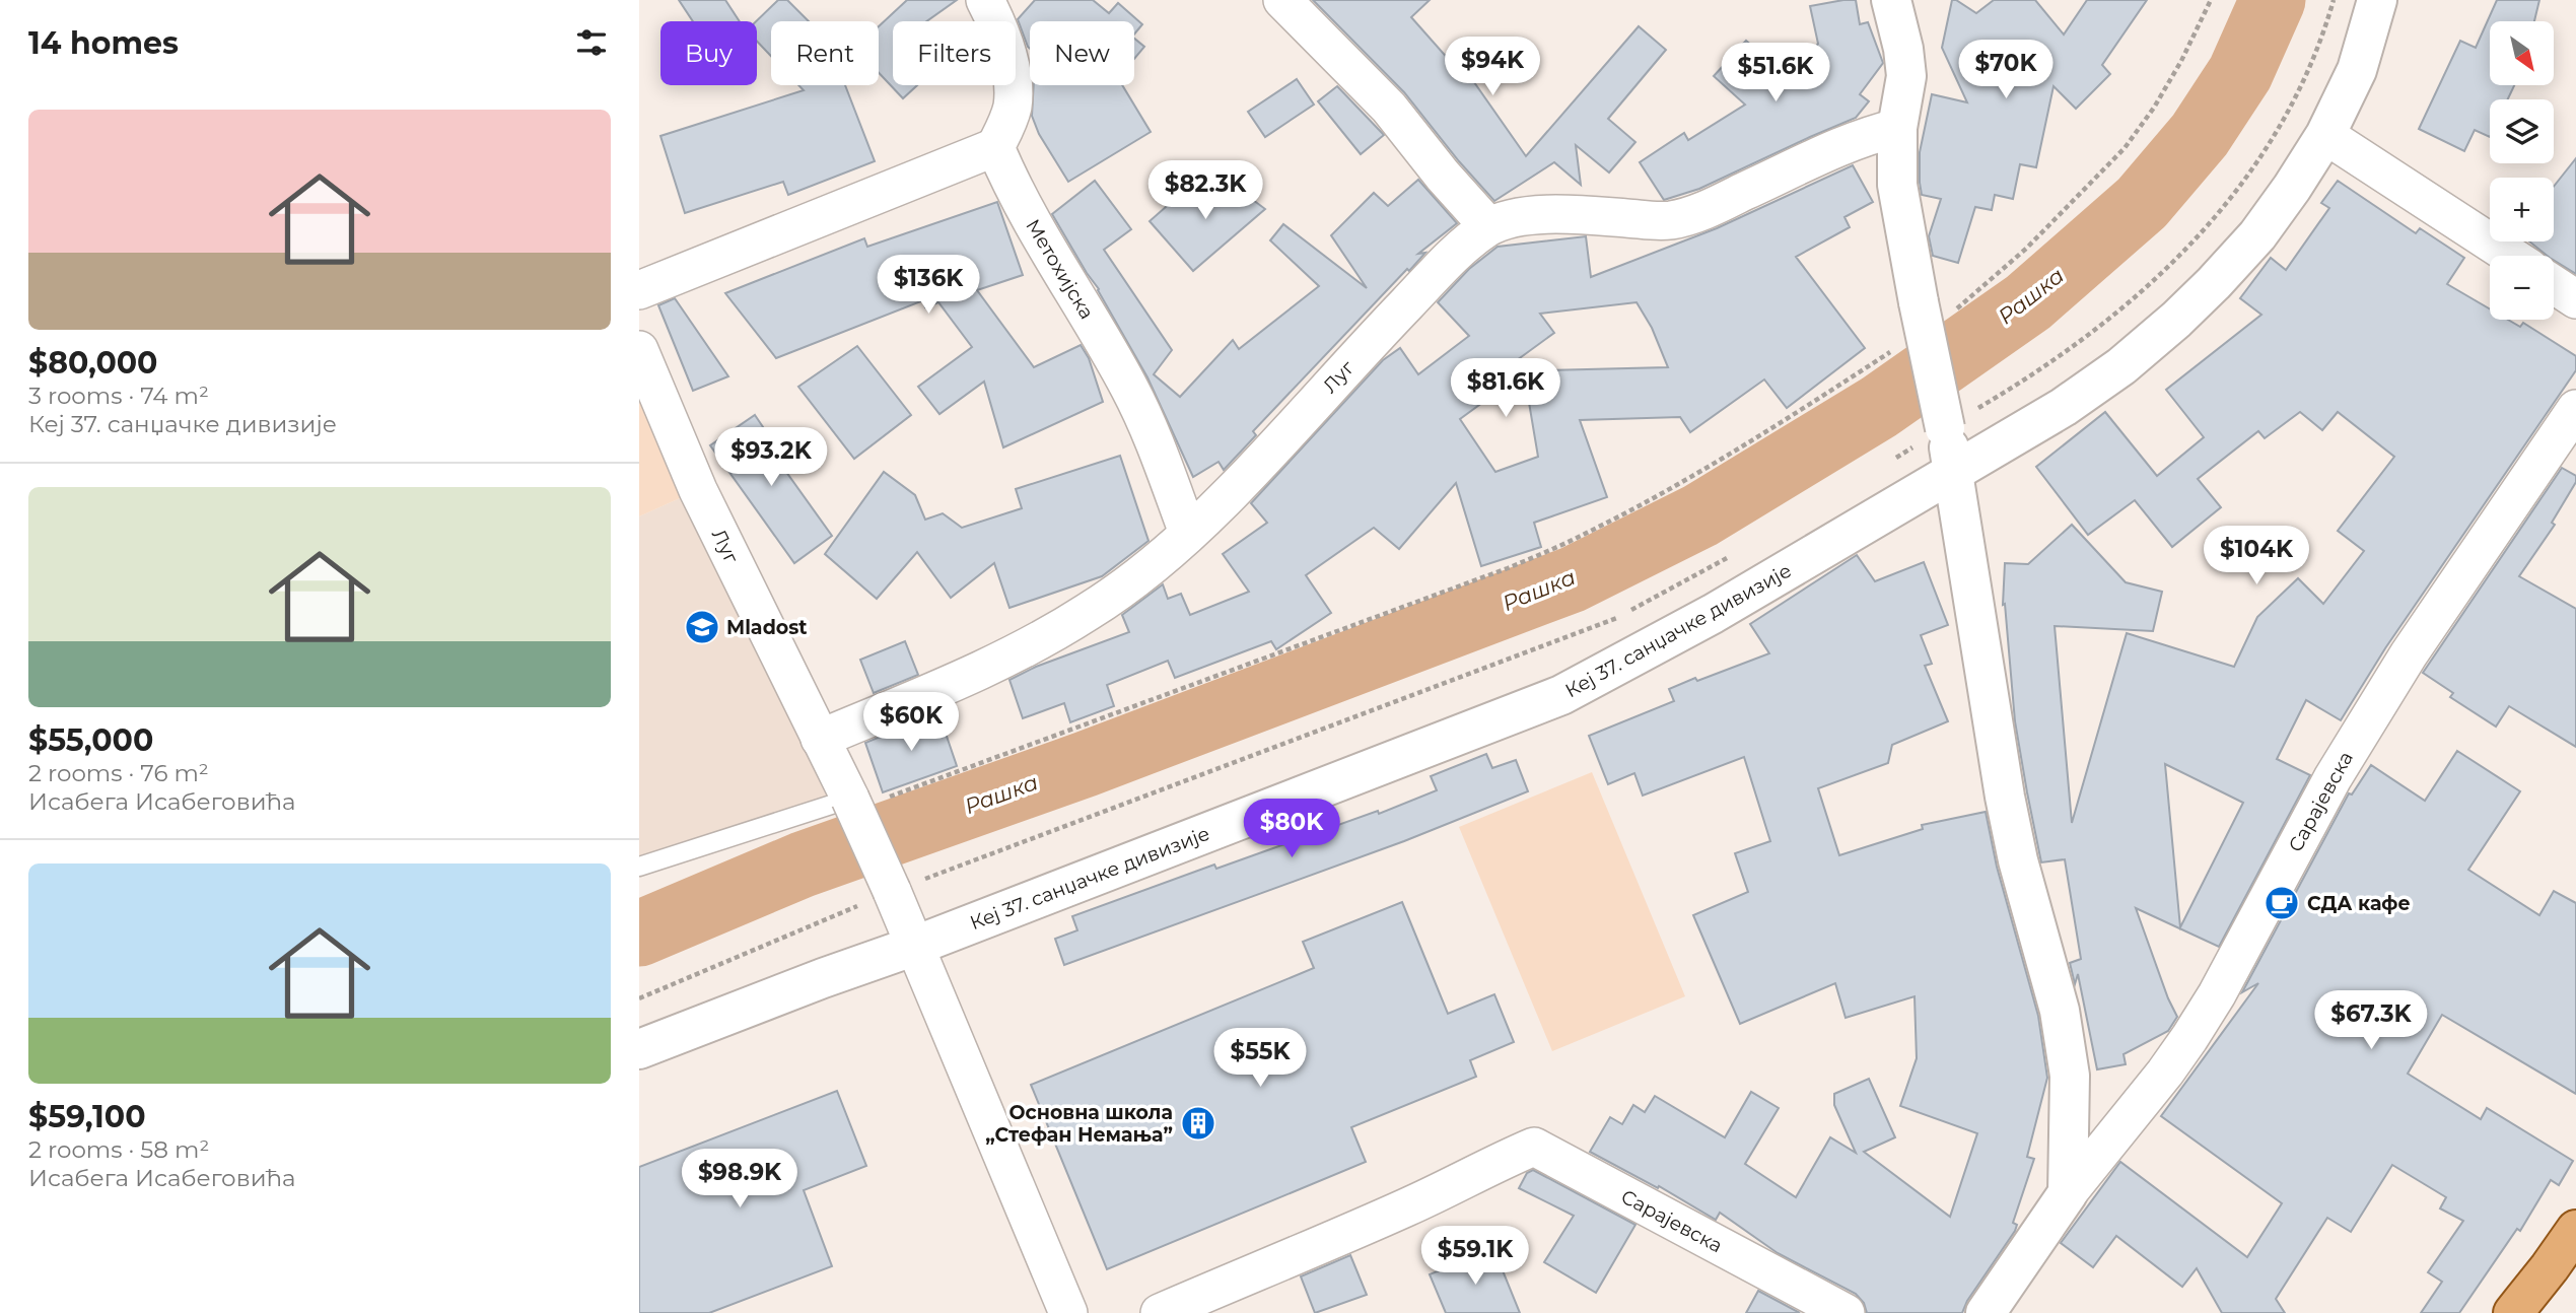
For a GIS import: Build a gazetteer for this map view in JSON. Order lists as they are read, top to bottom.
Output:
{
  "streets": {
    "street": [
      "Метохијска",
      "Луг",
      "Кеј 37. санџачке дивизије",
      "Сарајевска"
    ]
  },
  "crossings": [
    ["Метохијска", "Луг"],
    ["Луг", "Кеј 37. санџачке дивизије"]
  ],
  "water": ["Рашка"],
  "places": {
    "school or university": ["Mladost"],
    "cafe": ["СДА кафе"],
    "building": ["Основна школа „Стефан Немања”"]
  },
  "north": "bottom right",
  "page": {
    "heading": "14 homes",
    "map_buttons": ["+", "−"],
    "chip": [
      "Buy",
      "Rent",
      "Filters",
      "New"
    ],
    "price": [
      "$94K",
      "$70K",
      "$51.6K",
      "$82.3K",
      "$136K",
      "$81.6K",
      "$93.2K",
      "$104K",
      "$60K",
      "$80K",
      "$67.3K",
      "$55K",
      "$98.9K",
      "$59.1K"
    ],
    "list": [
      {
        "name": "$80,000",
        "note": "3 rooms · 74 m² · Кеј 37. санџачке дивизије"
      },
      {
        "name": "$55,000",
        "note": "2 rooms · 76 m² · Исабега Исабеговића"
      },
      {
        "name": "$59,100",
        "note": "2 rooms · 58 m² · Исабега Исабеговића"
      }
    ]
  }
}
